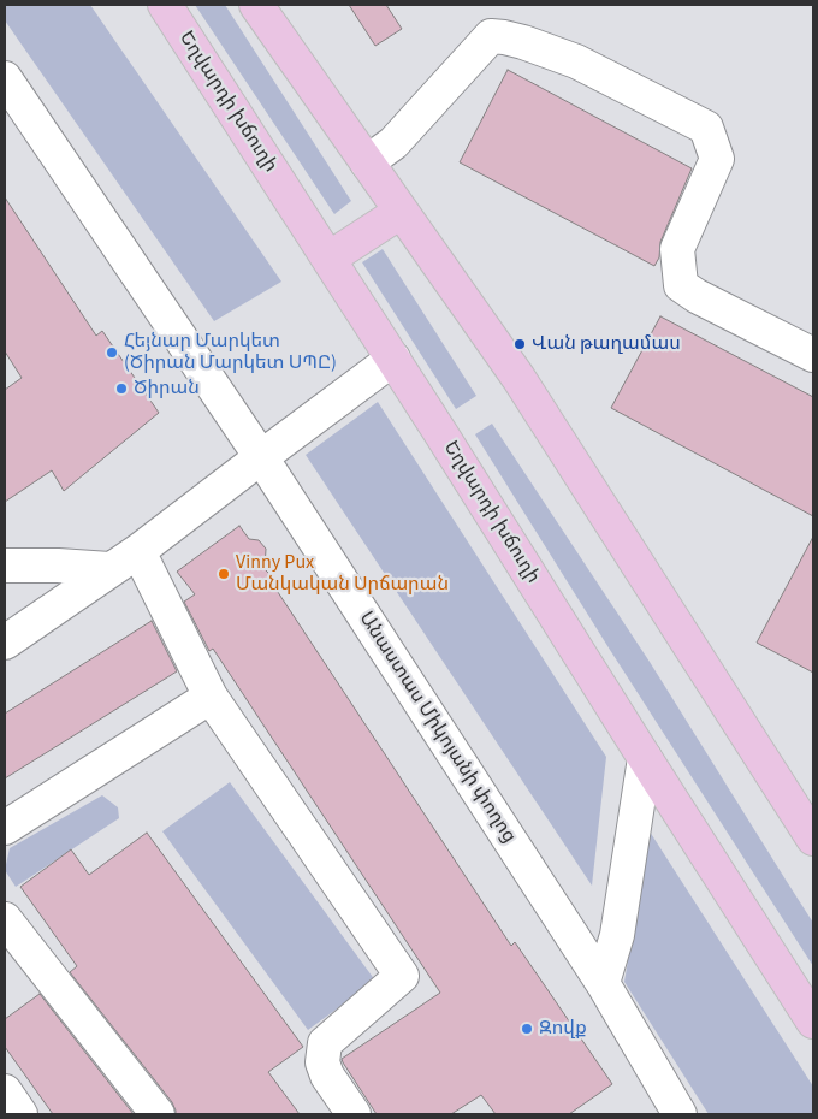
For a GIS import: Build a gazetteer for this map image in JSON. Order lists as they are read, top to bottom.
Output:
{
  "streets": {
    "main road": ["Եղվարդի խճուղի"],
    "street": ["Անաստաս Միկոյանի փողոց"]
  },
  "places": [
    "Վան թաղամաս",
    "Հեյնար Մարկետ (Ծիրան Մարկետ ՍՊԸ)",
    "Ծիրան",
    "Vinny Pux Մանկական Սրճարան",
    "Զովք"
  ]
}
